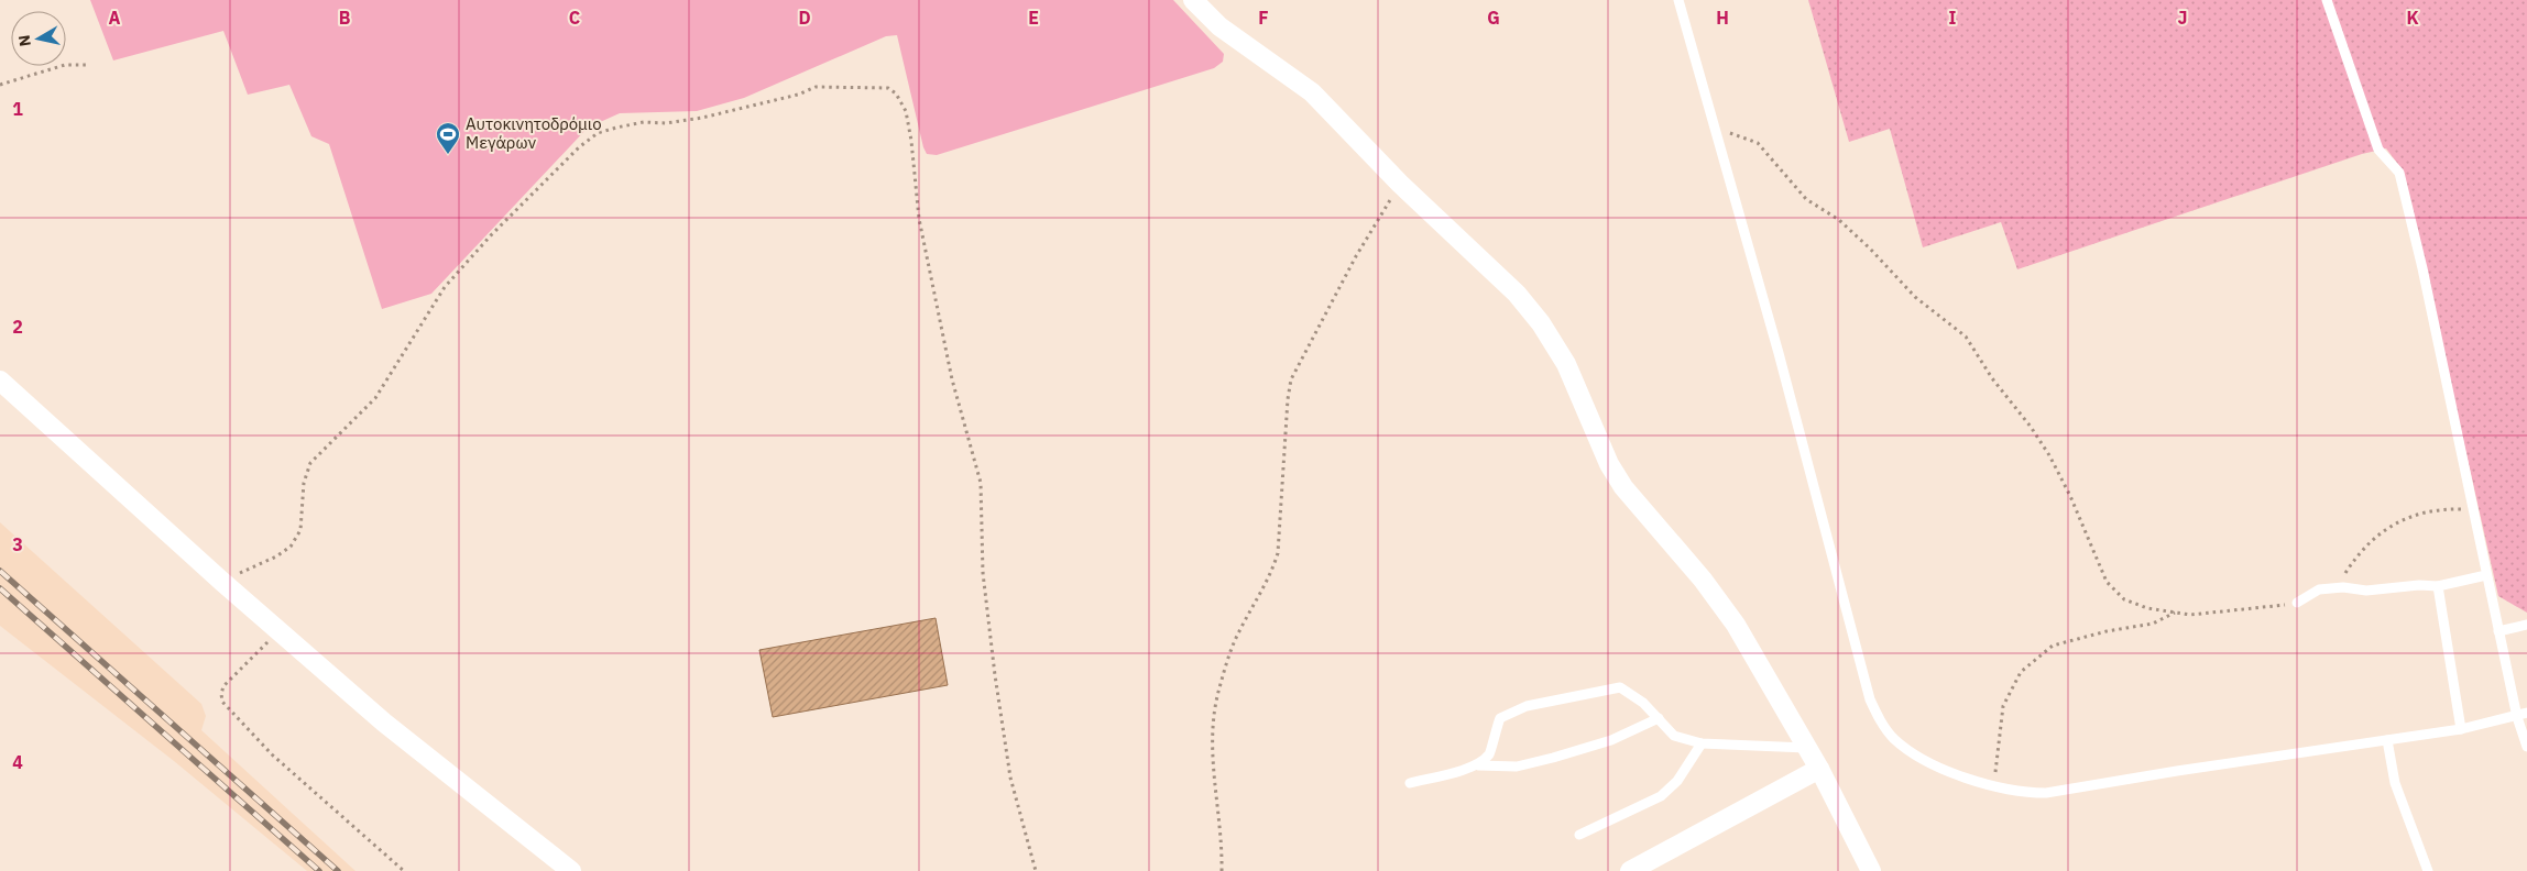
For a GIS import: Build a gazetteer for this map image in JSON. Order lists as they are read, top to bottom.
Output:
{
  "places": {
    "sports": ["Αυτοκινητοδρόμιο Μεγάρων"]
  },
  "north": "left",
  "grid": {
    "columns": [
      "A",
      "B",
      "C",
      "D",
      "E",
      "F",
      "G",
      "H",
      "I",
      "J",
      "K"
    ],
    "rows": [
      "1",
      "2",
      "3",
      "4"
    ]
  }
}
